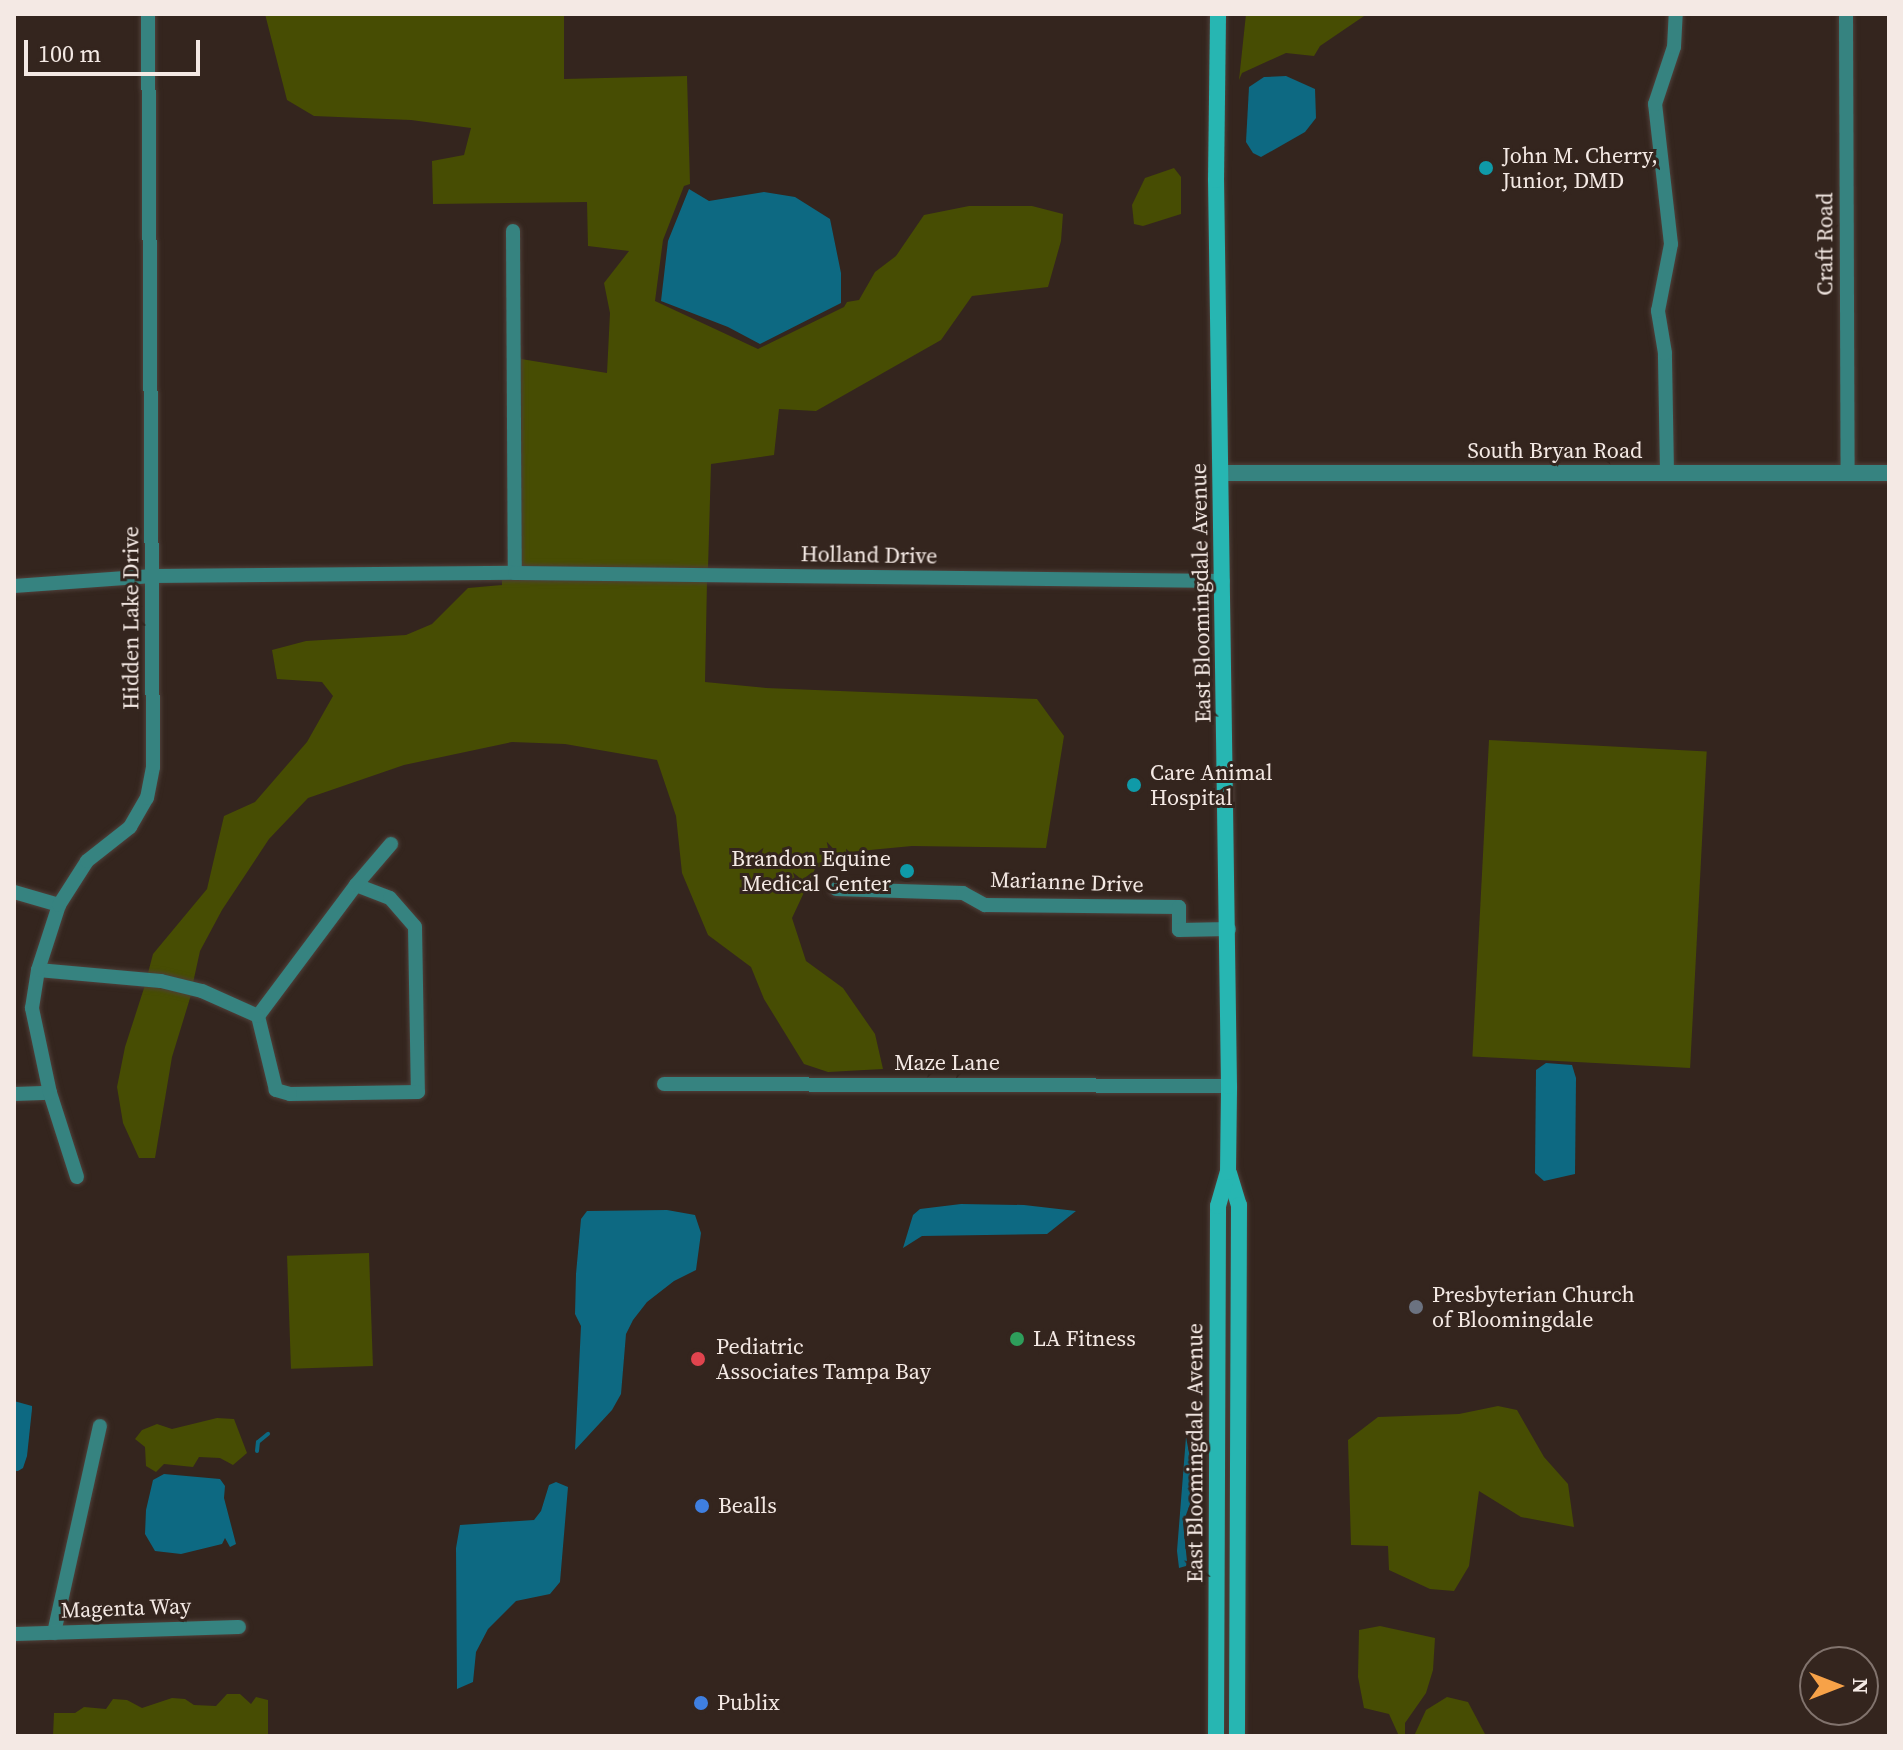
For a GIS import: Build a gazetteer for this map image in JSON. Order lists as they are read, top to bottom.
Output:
{
  "streets": {
    "main road": ["East Bloomingdale Avenue"],
    "street": [
      "Craft Road",
      "South Bryan Road",
      "Holland Drive",
      "Hidden Lake Drive",
      "Marianne Drive",
      "Maze Lane",
      "Magenta Way"
    ]
  },
  "crossings": [
    ["Craft Road", "South Bryan Road"],
    ["South Bryan Road", "East Bloomingdale Avenue"],
    ["Holland Drive", "East Bloomingdale Avenue"],
    ["Holland Drive", "Hidden Lake Drive"],
    ["East Bloomingdale Avenue", "Marianne Drive"],
    ["East Bloomingdale Avenue", "Maze Lane"]
  ],
  "places": [
    "John M. Cherry, Junior, DMD",
    "Care Animal Hospital",
    "Brandon Equine Medical Center",
    "Presbyterian Church of Bloomingdale",
    "LA Fitness",
    "Pediatric Associates Tampa Bay",
    "Bealls",
    "Publix"
  ],
  "scale_bar": "100 m",
  "north": "right"
}
